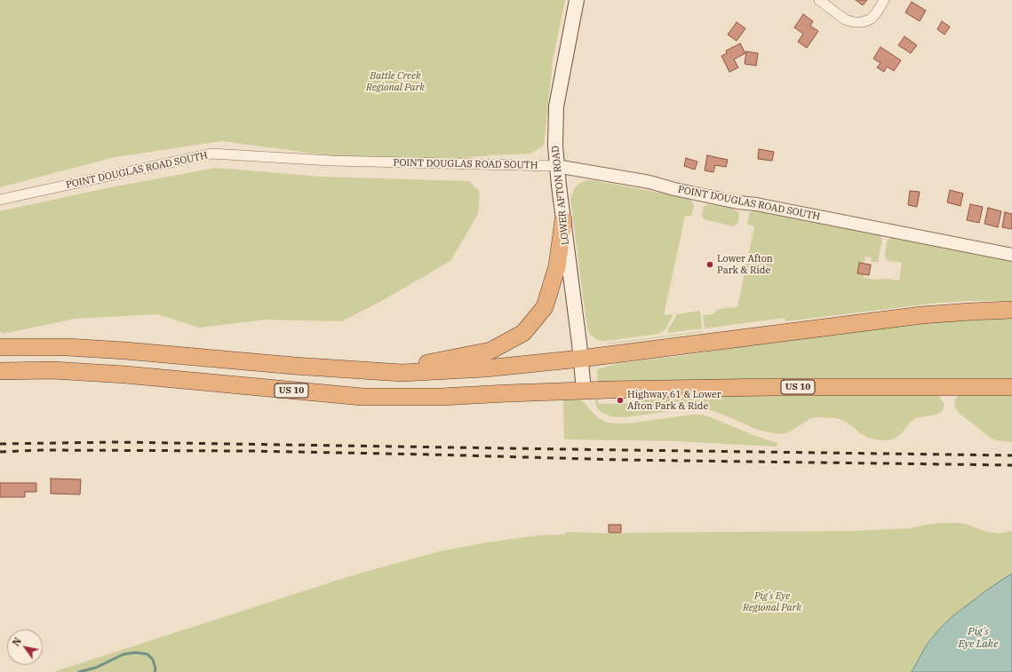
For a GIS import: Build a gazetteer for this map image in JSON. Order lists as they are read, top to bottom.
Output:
{
  "streets": {
    "highway": ["US 10"],
    "main road": ["LOWER AFTON ROAD"],
    "street": ["POINT DOUGLAS ROAD SOUTH"]
  },
  "crossings": [
    ["POINT DOUGLAS ROAD SOUTH", "LOWER AFTON ROAD"],
    ["LOWER AFTON ROAD", "US 10"]
  ],
  "water": ["Pig's Eye Lake"],
  "parks": ["Battle Creek Regional Park", "Pig's Eye Regional Park"],
  "places": ["Lower Afton Park & Ride", "Highway 61 & Lower Afton Park & Ride"],
  "north": "top left"
}
